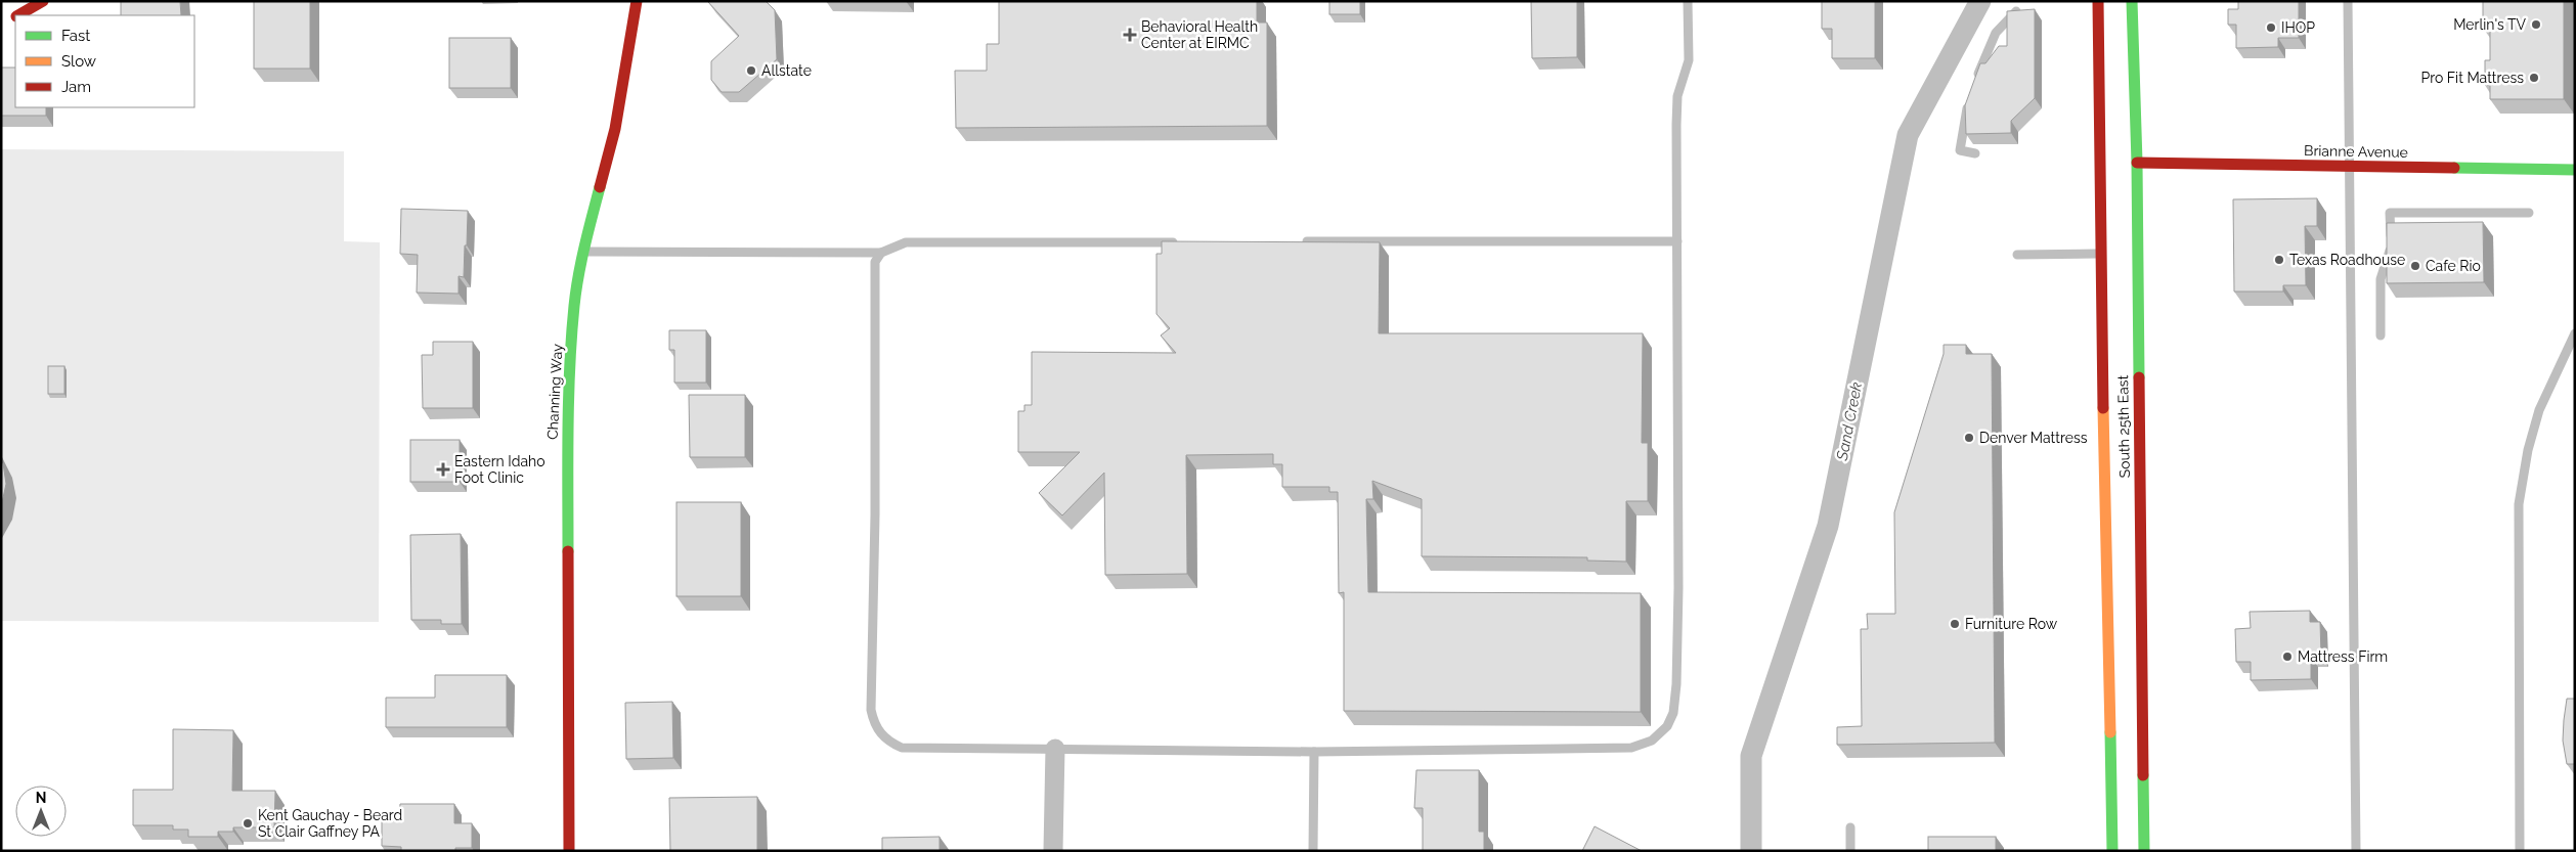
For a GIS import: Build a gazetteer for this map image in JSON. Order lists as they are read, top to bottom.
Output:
{
  "streets": {
    "main road": ["Brianne Avenue", "Channing Way", "South 25th East"]
  },
  "crossings": [
    ["Brianne Avenue", "South 25th East"]
  ],
  "water": ["Sand Creek"],
  "places": {
    "other": [
      "Merlin's TV",
      "IHOP",
      "Allstate",
      "Pro Fit Mattress",
      "Texas Roadhouse",
      "Cafe Rio",
      "Denver Mattress",
      "Furniture Row",
      "Mattress Firm",
      "Kent Gauchay - Beard St Clair Gaffney PA"
    ],
    "health": ["Behavioral Health Center at EIRMC", "Eastern Idaho Foot Clinic"]
  },
  "legend": ["Fast", "Slow", "Jam"],
  "north": "top"
}
